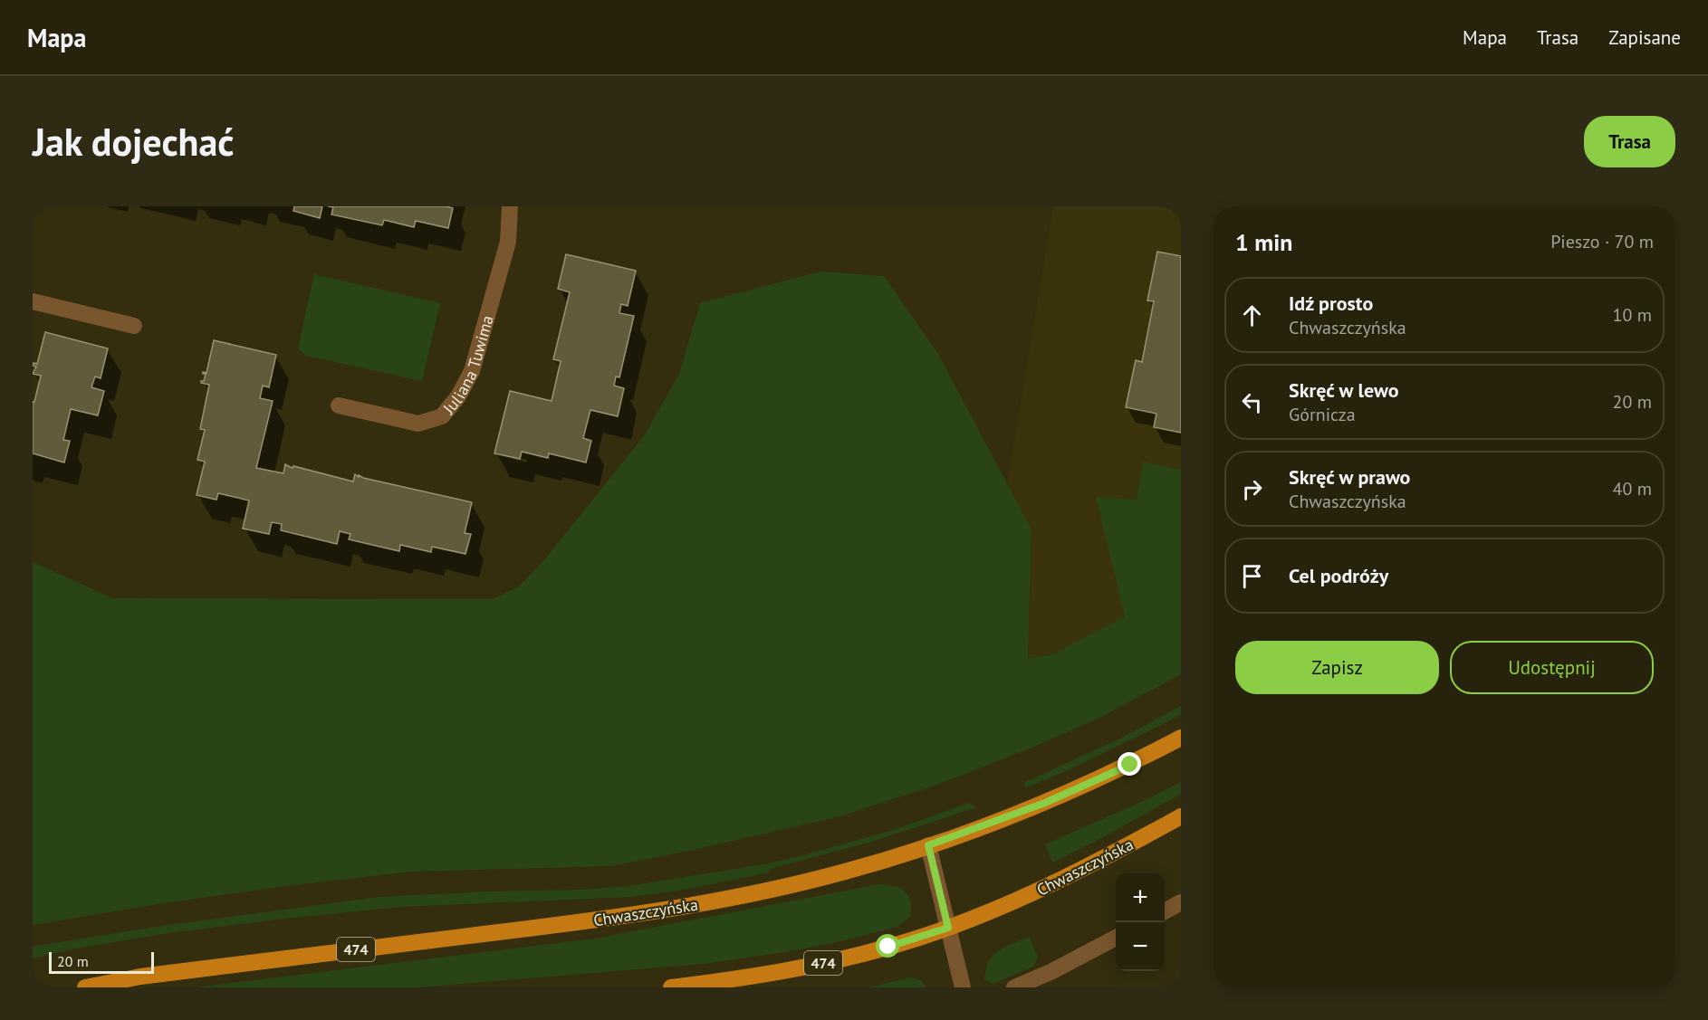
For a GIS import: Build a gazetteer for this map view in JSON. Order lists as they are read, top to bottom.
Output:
{
  "streets": {
    "main road": ["Chwaszczyńska", "474"],
    "street": ["Juliana Tuwima"]
  },
  "scale_bar": "20 m",
  "page": {
    "header": "Mapa",
    "nav": ["Mapa", "Trasa", "Zapisane"],
    "buttons": [
      "Trasa",
      ["Zapisz", "Udostępnij"]
    ],
    "title": "Jak dojechać",
    "heading": ["1 min", "Pieszo · 70 m"],
    "list": [
      ["Idź prosto", "Chwaszczyńska", "10 m"],
      ["Skręć w lewo", "Górnicza", "20 m"],
      ["Skręć w prawo", "Chwaszczyńska", "40 m"],
      "Cel podróży"
    ],
    "map_buttons": ["+", "−"],
    "scale": "20 m"
  }
}
